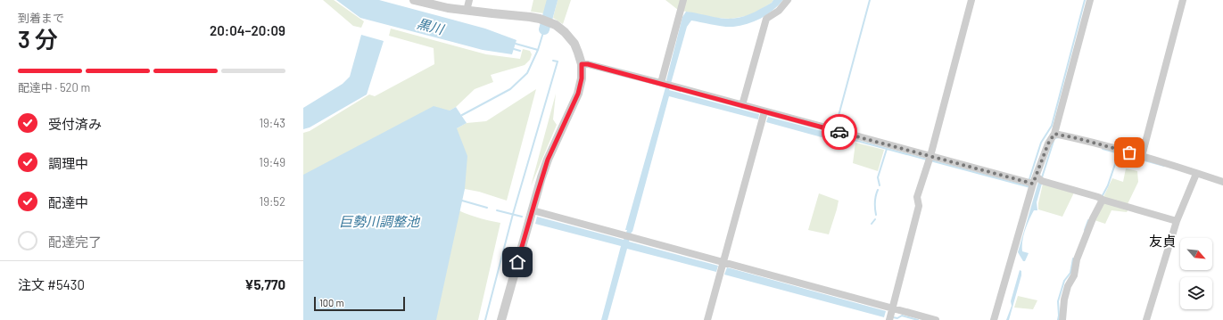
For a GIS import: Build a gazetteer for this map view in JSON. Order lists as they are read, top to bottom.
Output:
{
  "districts": ["友貞"],
  "water": ["黒川", "巨勢川調整池"],
  "scale_bar": "100 m",
  "north": "bottom right",
  "page": {
    "heading": ["3 分", "到着まで", "20:04–20:09"],
    "panel": ["注文 #5430", "¥5,770"],
    "bar": "配達中 · 520 m",
    "list": [
      ["受付済み", "19:43"],
      ["調理中", "19:49"],
      ["配達中", "19:52"],
      "配達完了"
    ],
    "scale": "100 m"
  }
}
